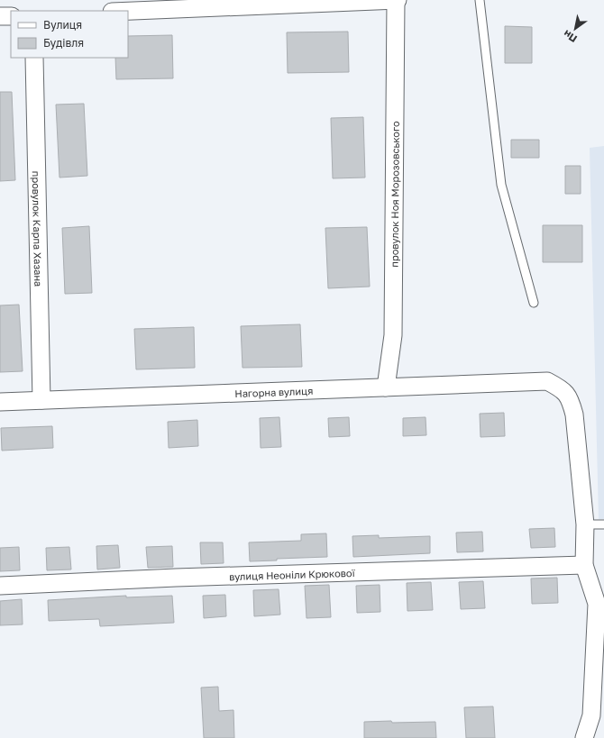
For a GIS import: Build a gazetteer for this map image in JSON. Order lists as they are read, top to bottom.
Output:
{
  "streets": {
    "street": [
      "провулок Ноя Морозовського",
      "провулок Карпа Хазана",
      "Нагорна вулиця",
      "вулиця Неоніли Крюкової"
    ]
  },
  "crossings": [
    ["провулок Ноя Морозовського", "Нагорна вулиця"],
    ["провулок Карпа Хазана", "Нагорна вулиця"]
  ],
  "legend": ["Вулиця", "Будівля"],
  "north": "bottom left"
}
